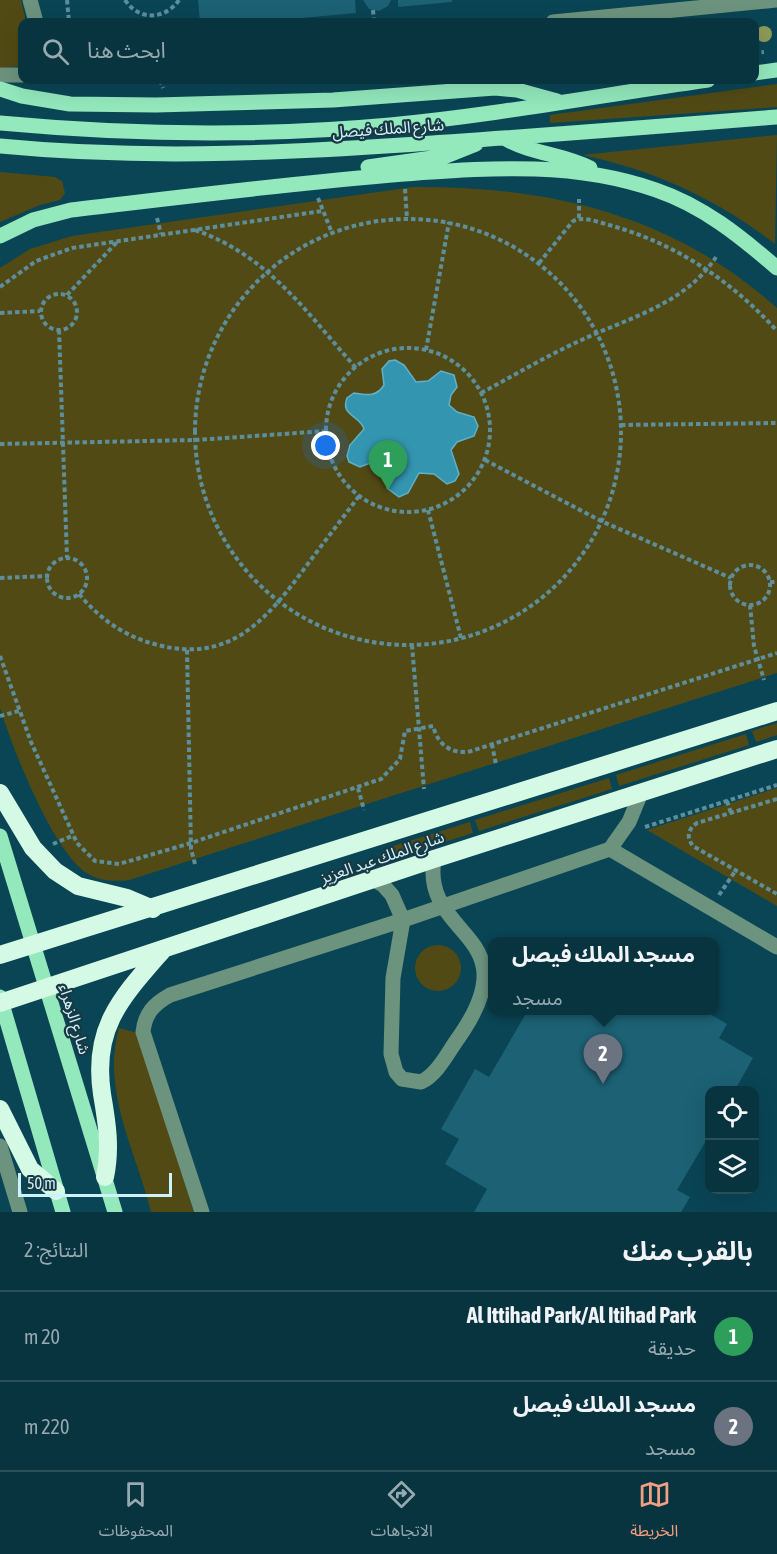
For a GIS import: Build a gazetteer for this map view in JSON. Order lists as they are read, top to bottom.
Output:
{
  "streets": {
    "highway": ["شارع الملك عبد العزيز"],
    "main road": ["شارع الملك فيصل", "شارع الزهراء"]
  },
  "crossings": [
    ["شارع الملك عبد العزيز", "شارع الزهراء"]
  ],
  "scale_bar": "50 m",
  "page": {
    "search": "ابحث هنا",
    "pins": ["1", "2"],
    "popup": ["مسجد الملك فيصل", "مسجد"],
    "scale": "50 m",
    "heading": ["بالقرب منك", "النتائج: 2"],
    "list": [
      {
        "mark": "1",
        "name": "Al Ittihad Park/Al Itihad Park",
        "note": "حديقة",
        "value": "20 m"
      },
      {
        "mark": "2",
        "name": "مسجد الملك فيصل",
        "note": "مسجد",
        "value": "220 m"
      }
    ],
    "nav": ["الخريطة", "الاتجاهات", "المحفوظات"]
  }
}
